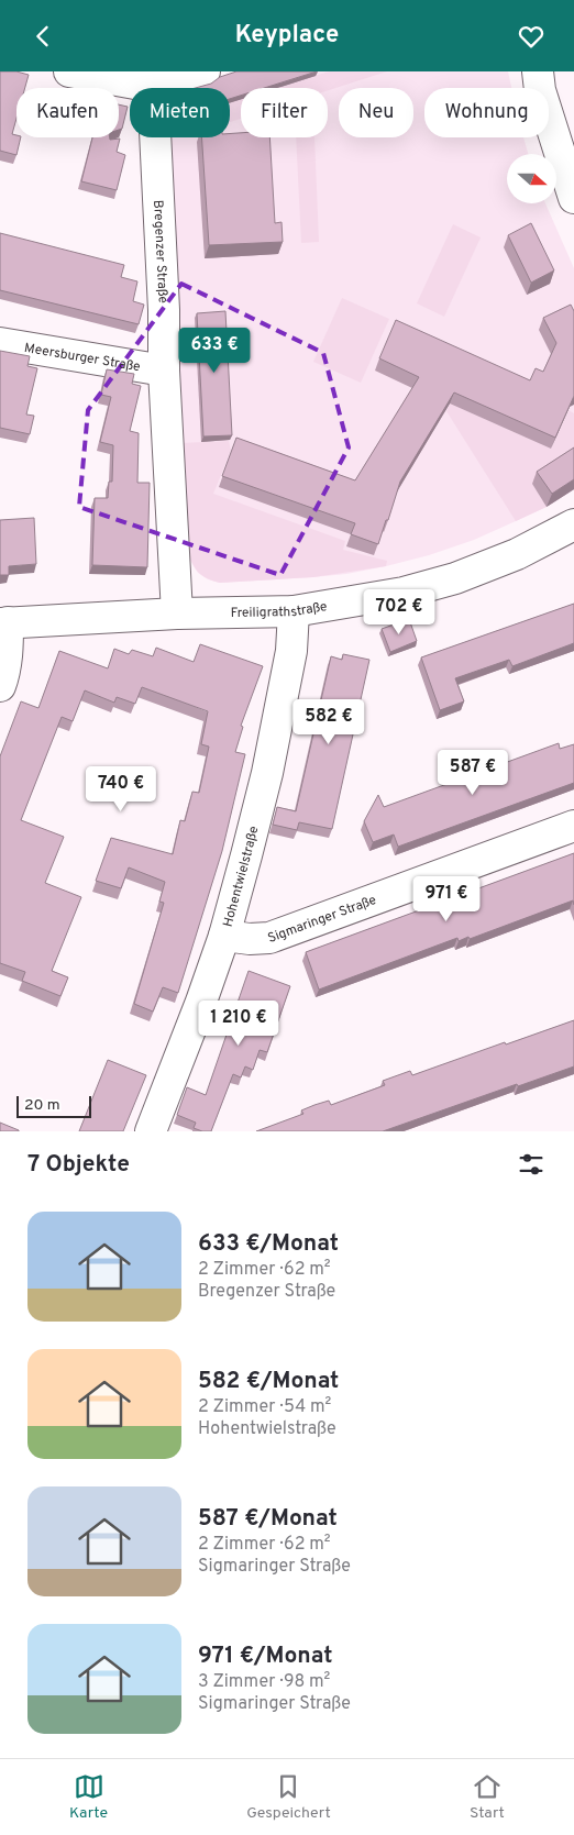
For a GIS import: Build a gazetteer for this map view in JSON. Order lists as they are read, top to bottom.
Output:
{
  "streets": {
    "street": [
      "Bregenzer Straße",
      "Meersburger Straße",
      "Freiligrathstraße",
      "Hohentwielstraße",
      "Sigmaringer Straße"
    ]
  },
  "crossings": [
    ["Bregenzer Straße", "Meersburger Straße"],
    ["Bregenzer Straße", "Freiligrathstraße"],
    ["Freiligrathstraße", "Hohentwielstraße"],
    ["Hohentwielstraße", "Sigmaringer Straße"]
  ],
  "scale_bar": "20 m",
  "north": "right",
  "page": {
    "header": "Keyplace",
    "chip": [
      "Kaufen",
      "Mieten",
      "Filter",
      "Neu",
      "Wohnung"
    ],
    "price": [
      "633 €",
      "702 €",
      "582 €",
      "587 €",
      "740 €",
      "971 €",
      "1 210 €"
    ],
    "scale": "20 m",
    "heading": "7 Objekte",
    "list": [
      {
        "name": "633 €/Monat",
        "note": "2 Zimmer · 62 m² · Bregenzer Straße"
      },
      {
        "name": "582 €/Monat",
        "note": "2 Zimmer · 54 m² · Hohentwielstraße"
      },
      {
        "name": "587 €/Monat",
        "note": "2 Zimmer · 62 m² · Sigmaringer Straße"
      },
      {
        "name": "971 €/Monat",
        "note": "3 Zimmer · 98 m² · Sigmaringer Straße"
      }
    ],
    "tabs": ["Karte", "Gespeichert", "Start"]
  }
}
